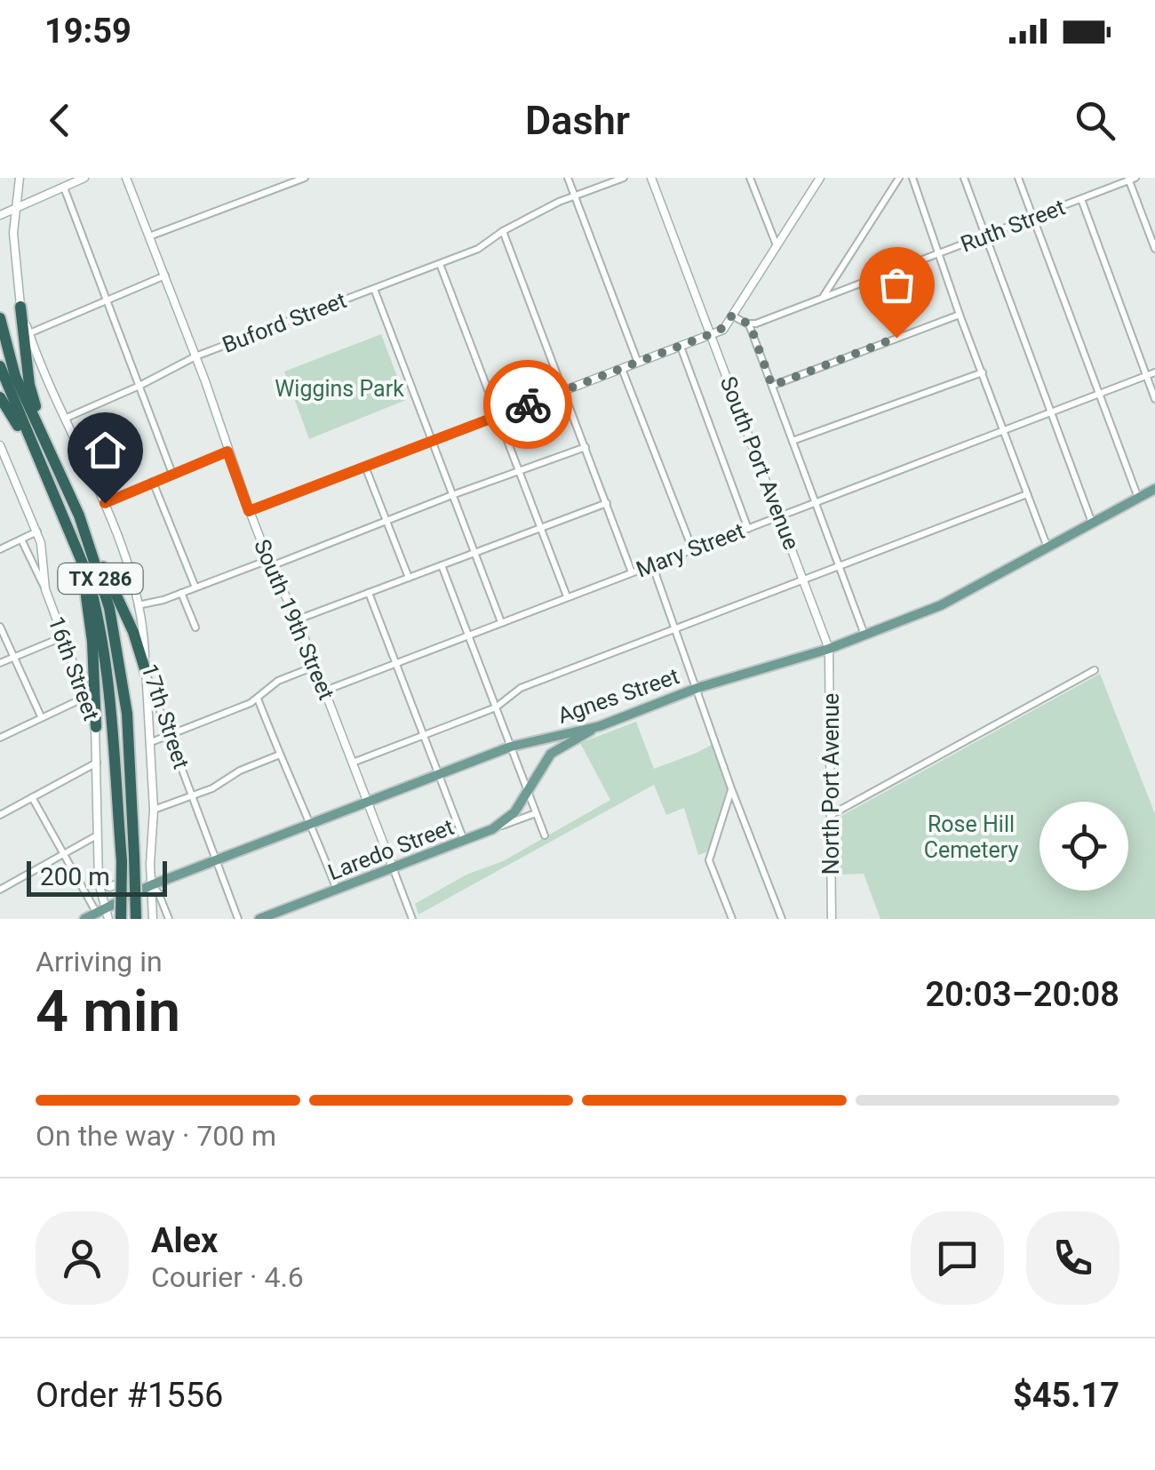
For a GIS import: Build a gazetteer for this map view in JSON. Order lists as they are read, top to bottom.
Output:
{
  "streets": {
    "highway": ["TX 286"],
    "main road": [
      "South Port Avenue",
      "South 19th Street",
      "16th Street",
      "Agnes Street",
      "17th Street",
      "North Port Avenue",
      "Laredo Street"
    ],
    "street": ["Ruth Street", "Buford Street", "Mary Street"]
  },
  "crossings": [
    ["Buford Street", "South 19th Street"],
    ["Buford Street", "17th Street"],
    ["South Port Avenue", "Mary Street"],
    ["South Port Avenue", "Agnes Street"],
    ["South Port Avenue", "North Port Avenue"],
    ["Mary Street", "South 19th Street"],
    ["South 19th Street", "Agnes Street"],
    ["South 19th Street", "Laredo Street"],
    ["16th Street", "Agnes Street"],
    ["Agnes Street", "17th Street"],
    ["Agnes Street", "North Port Avenue"]
  ],
  "parks": ["Wiggins Park", "Rose Hill Cemetery"],
  "scale_bar": "200 m",
  "page": {
    "status": "19:59",
    "header": "Dashr",
    "scale": "200 m",
    "heading": ["4 min", "Arriving in", "20:03–20:08"],
    "panel": [
      "Alex",
      "Courier · 4.6",
      "Order #1556",
      "$45.17"
    ],
    "bar": "On the way · 700 m"
  }
}
